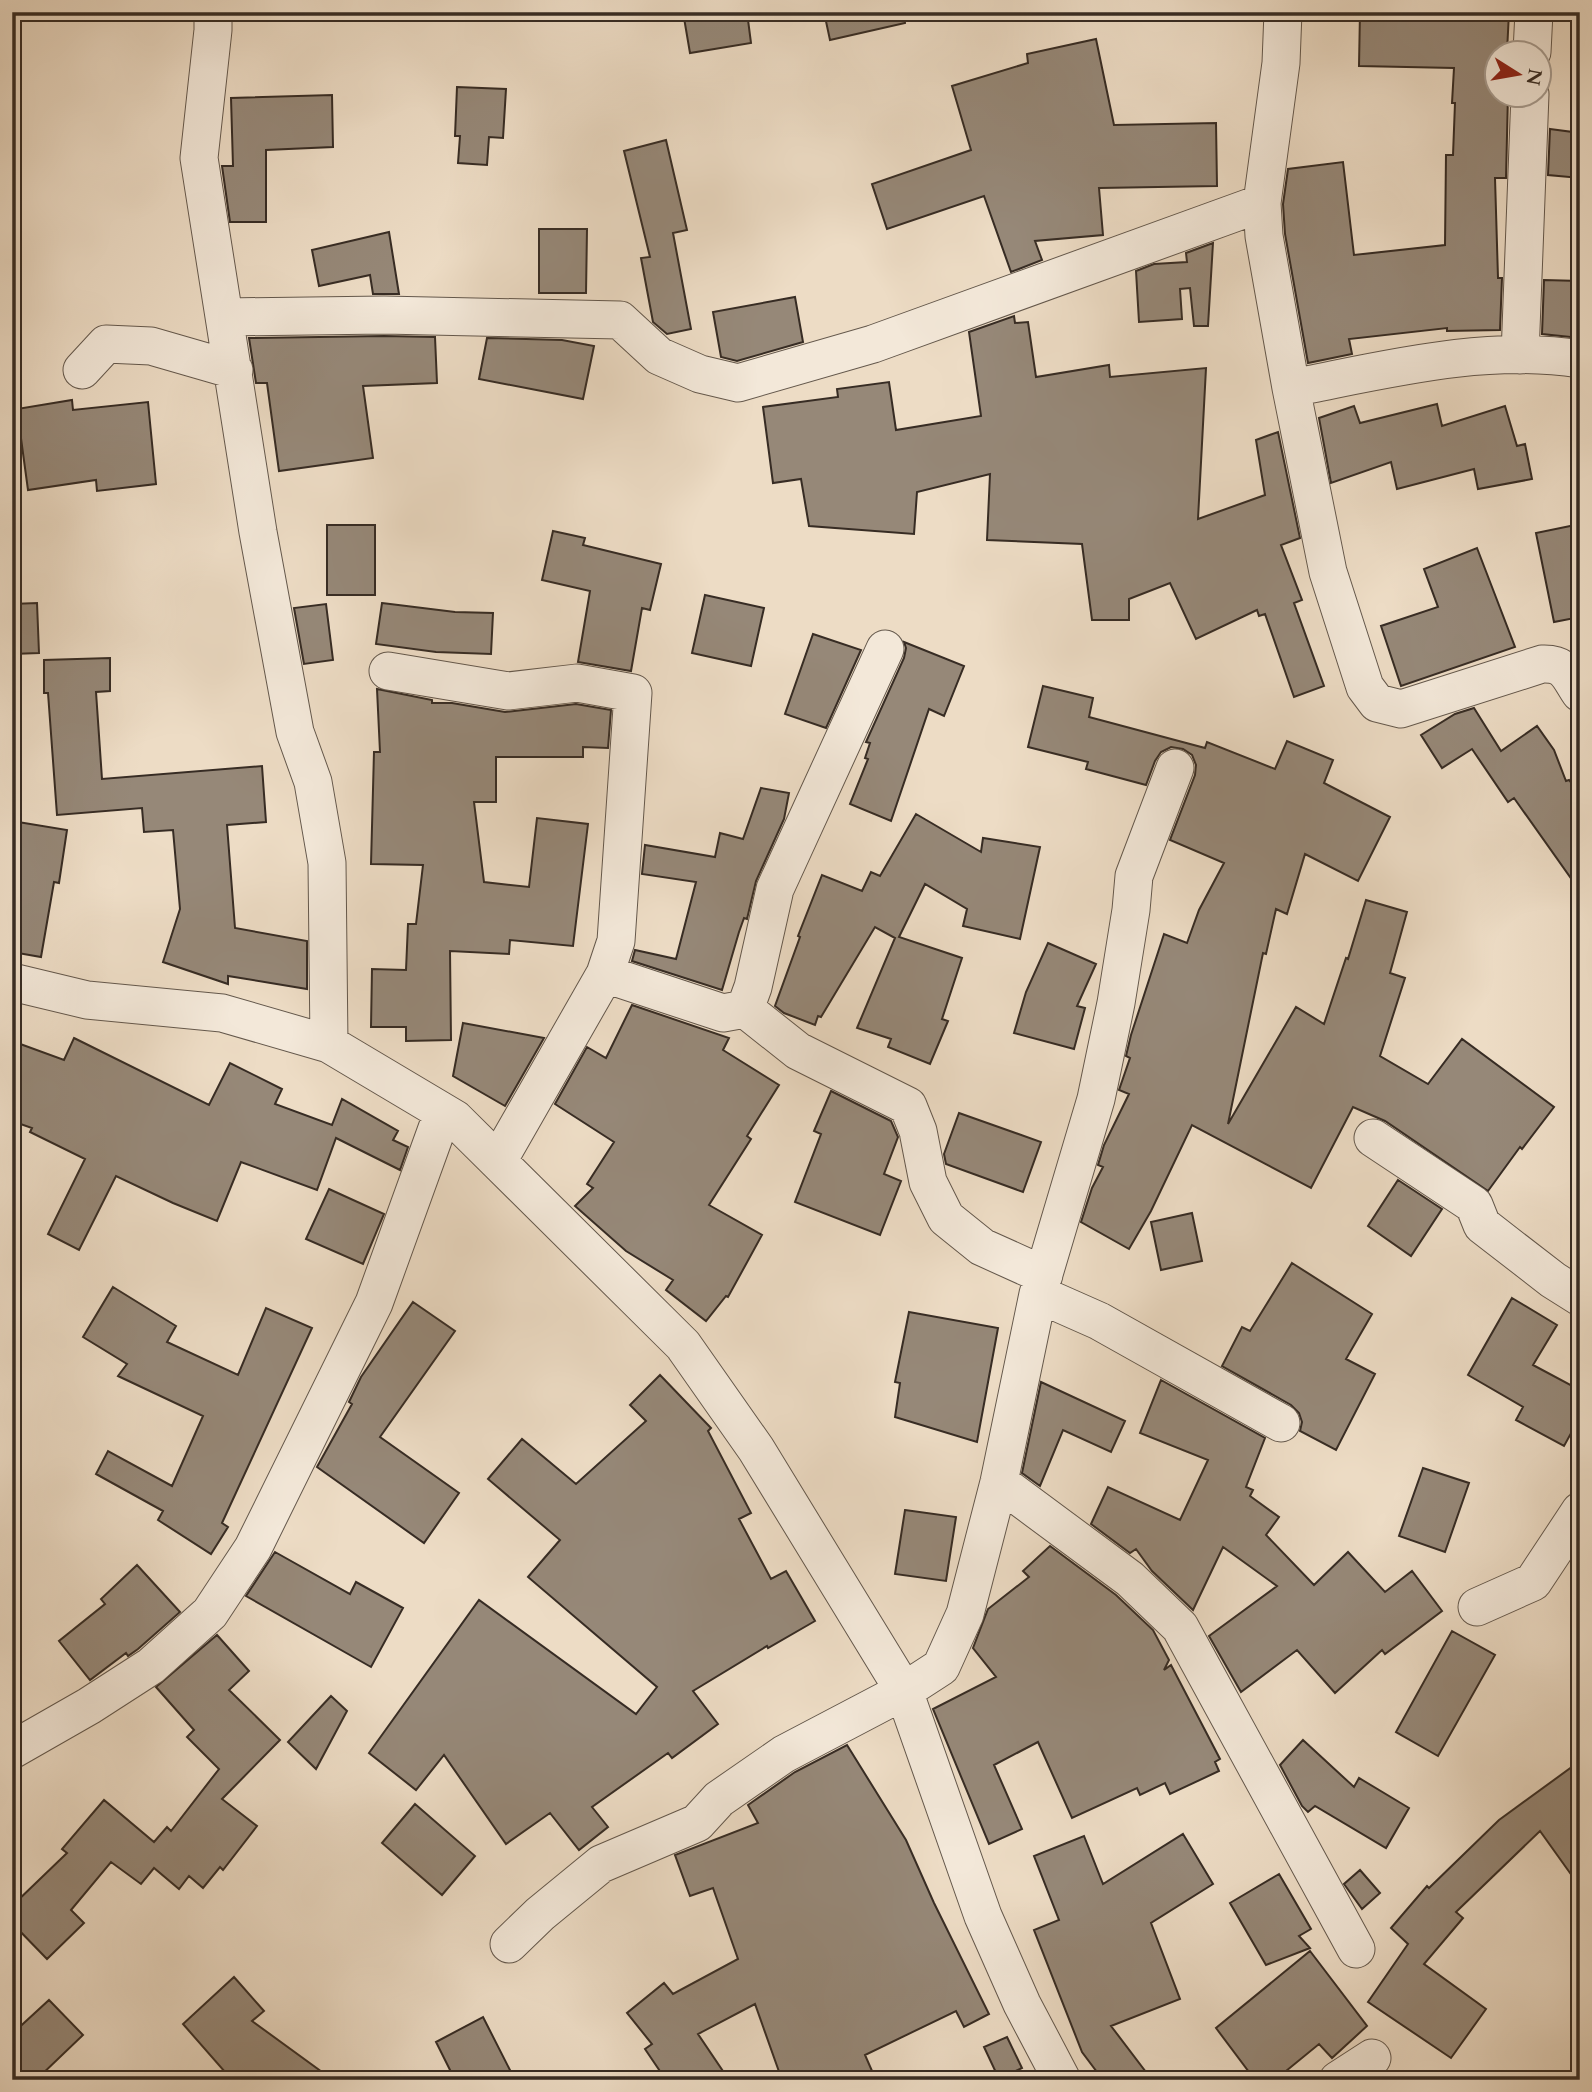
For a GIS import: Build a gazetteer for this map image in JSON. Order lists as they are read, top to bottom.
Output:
{
  "north": "right"
}
